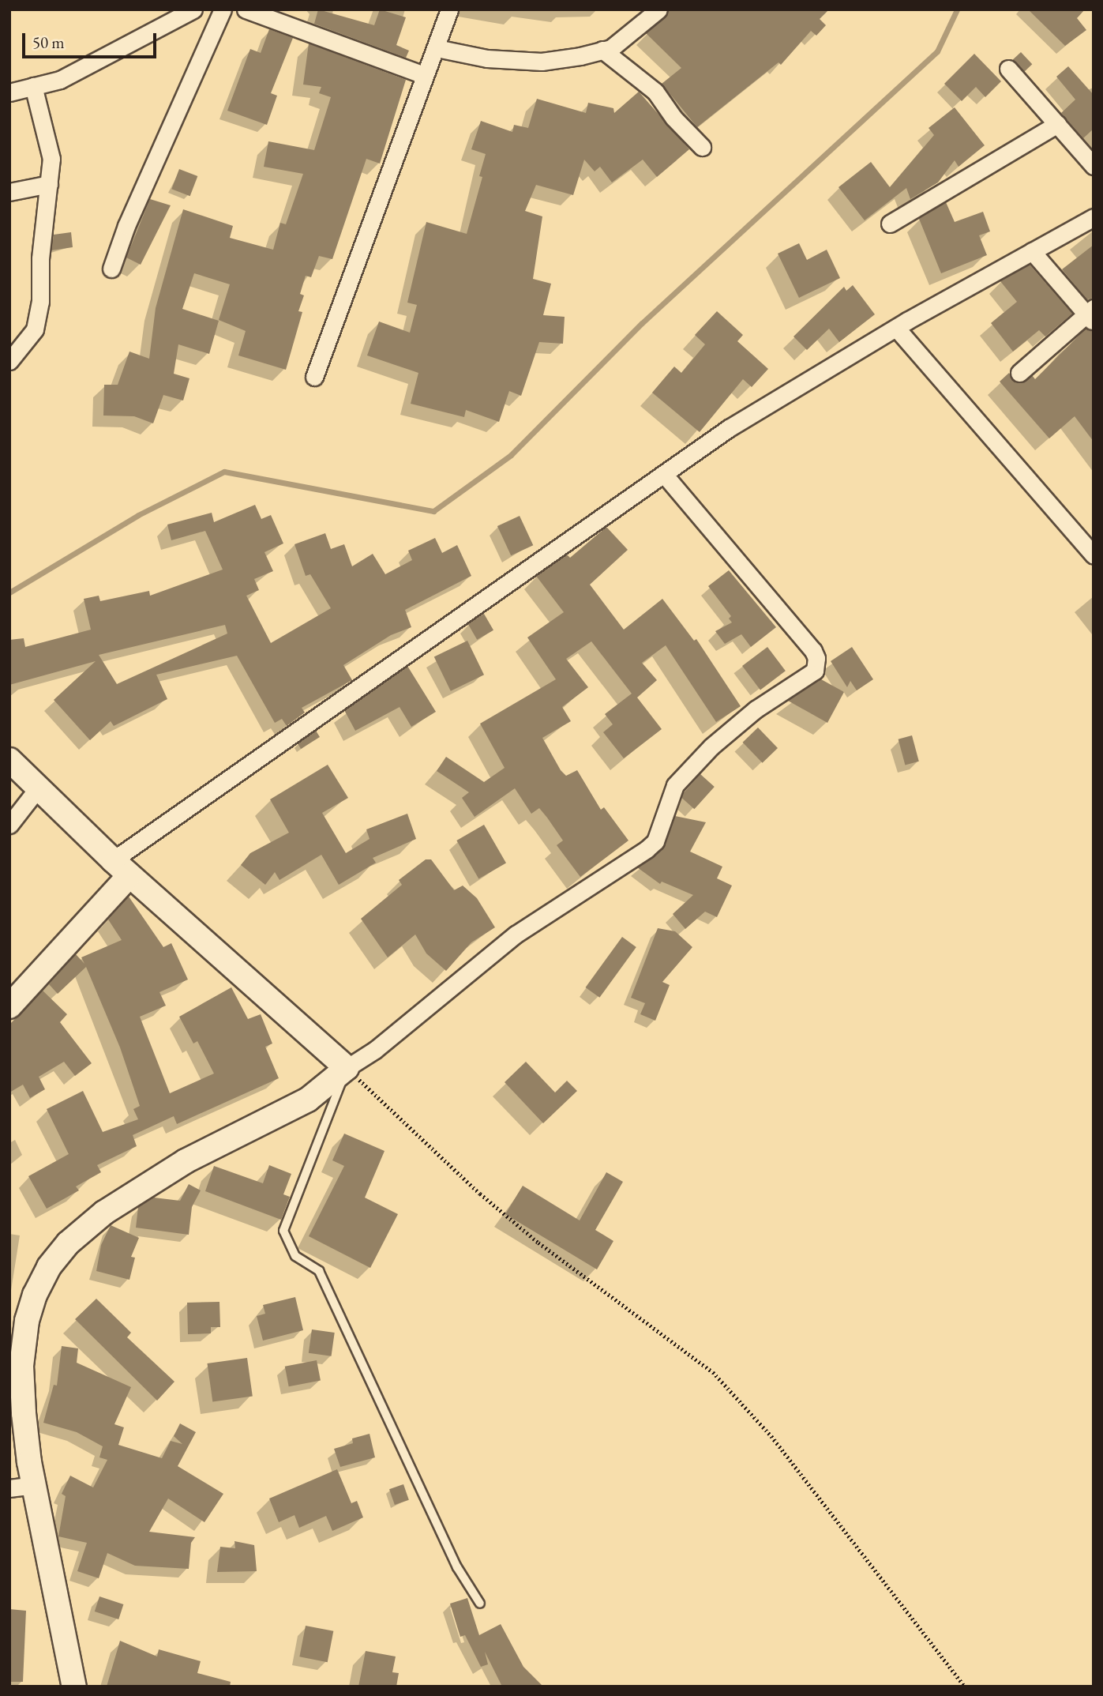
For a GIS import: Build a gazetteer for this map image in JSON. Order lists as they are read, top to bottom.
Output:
{
  "scale_bar": "50 m"
}
